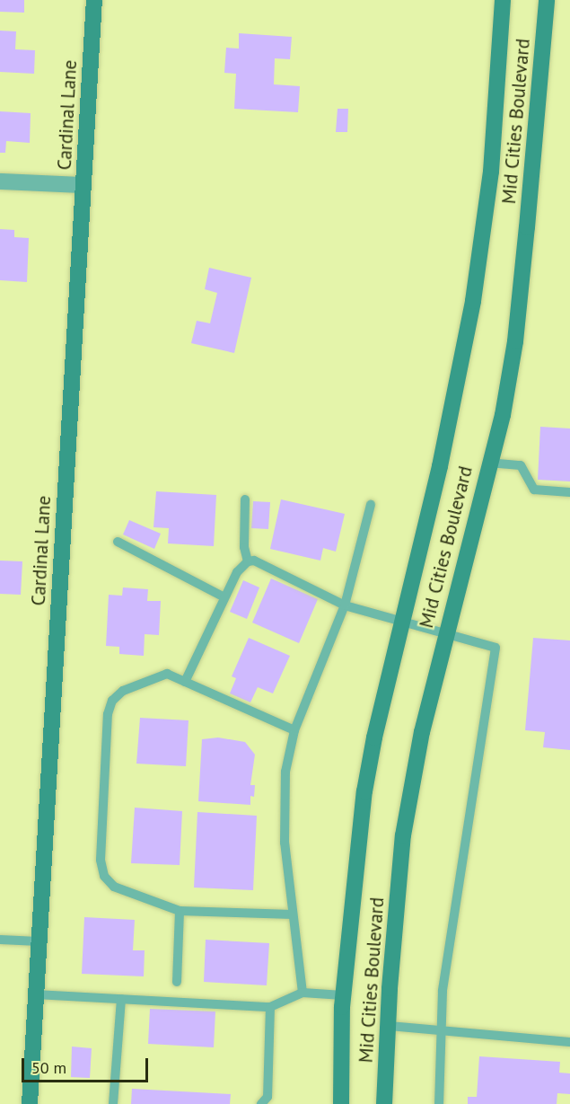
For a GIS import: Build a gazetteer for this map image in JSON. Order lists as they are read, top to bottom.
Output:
{
  "streets": {
    "main road": ["Cardinal Lane", "Mid Cities Boulevard"]
  },
  "scale_bar": "50 m"
}
